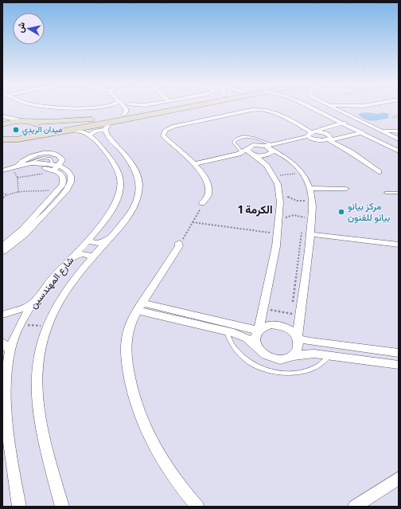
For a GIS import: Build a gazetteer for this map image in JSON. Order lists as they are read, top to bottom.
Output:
{
  "streets": {
    "street": ["شارع المهندسين"]
  },
  "districts": ["الكرمة 1"],
  "places": ["ميدان الريدي", "مركز بيانو بيانو للفنون"],
  "north": "left"
}
